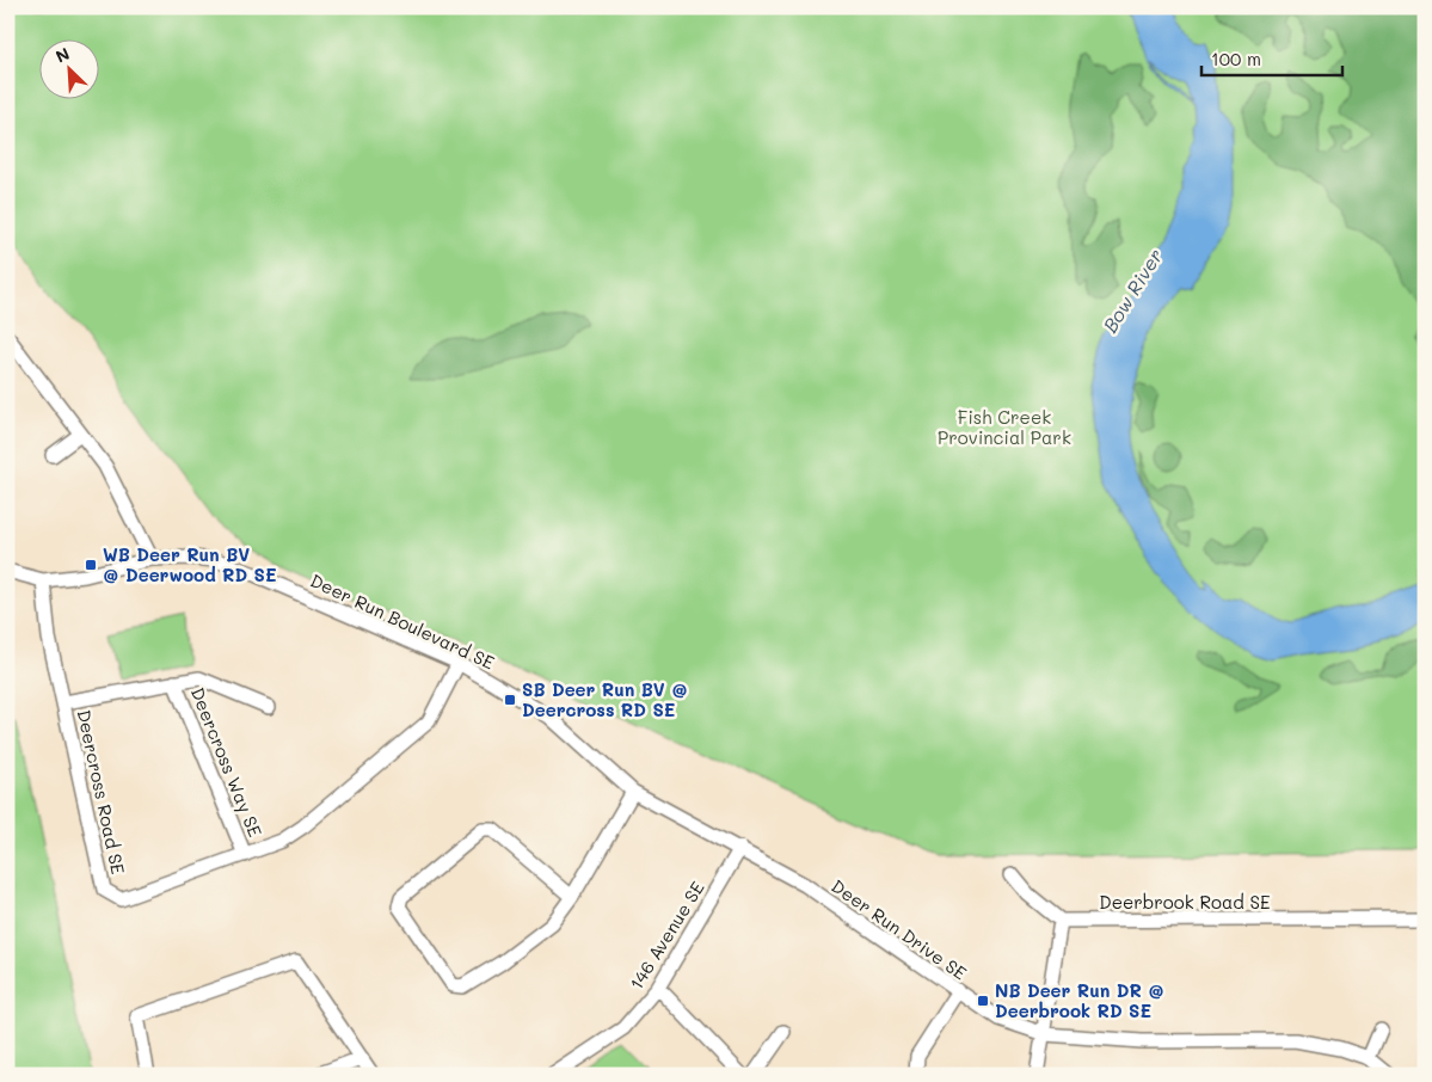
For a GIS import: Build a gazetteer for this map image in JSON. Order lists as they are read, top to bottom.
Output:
{
  "streets": {
    "street": [
      "Deer Run Boulevard SE",
      "Deercross Way SE",
      "Deercross Road SE",
      "Deerbrook Road SE",
      "Deer Run Drive SE",
      "146 Avenue SE"
    ]
  },
  "crossings": [
    ["Deer Run Boulevard SE", "Deercross Road SE"],
    ["Deer Run Boulevard SE", "Deer Run Drive SE"],
    ["Deer Run Boulevard SE", "146 Avenue SE"],
    ["Deercross Way SE", "Deercross Road SE"],
    ["Deer Run Drive SE", "146 Avenue SE"]
  ],
  "water": ["Bow River"],
  "parks": ["Fish Creek Provincial Park"],
  "places": {
    "transit": ["WB Deer Run BV @ Deerwood RD SE", "SB Deer Run BV @ Deercross RD SE", "NB Deer Run DR @ Deerbrook RD SE"]
  },
  "scale_bar": "100 m",
  "north": "top left"
}
